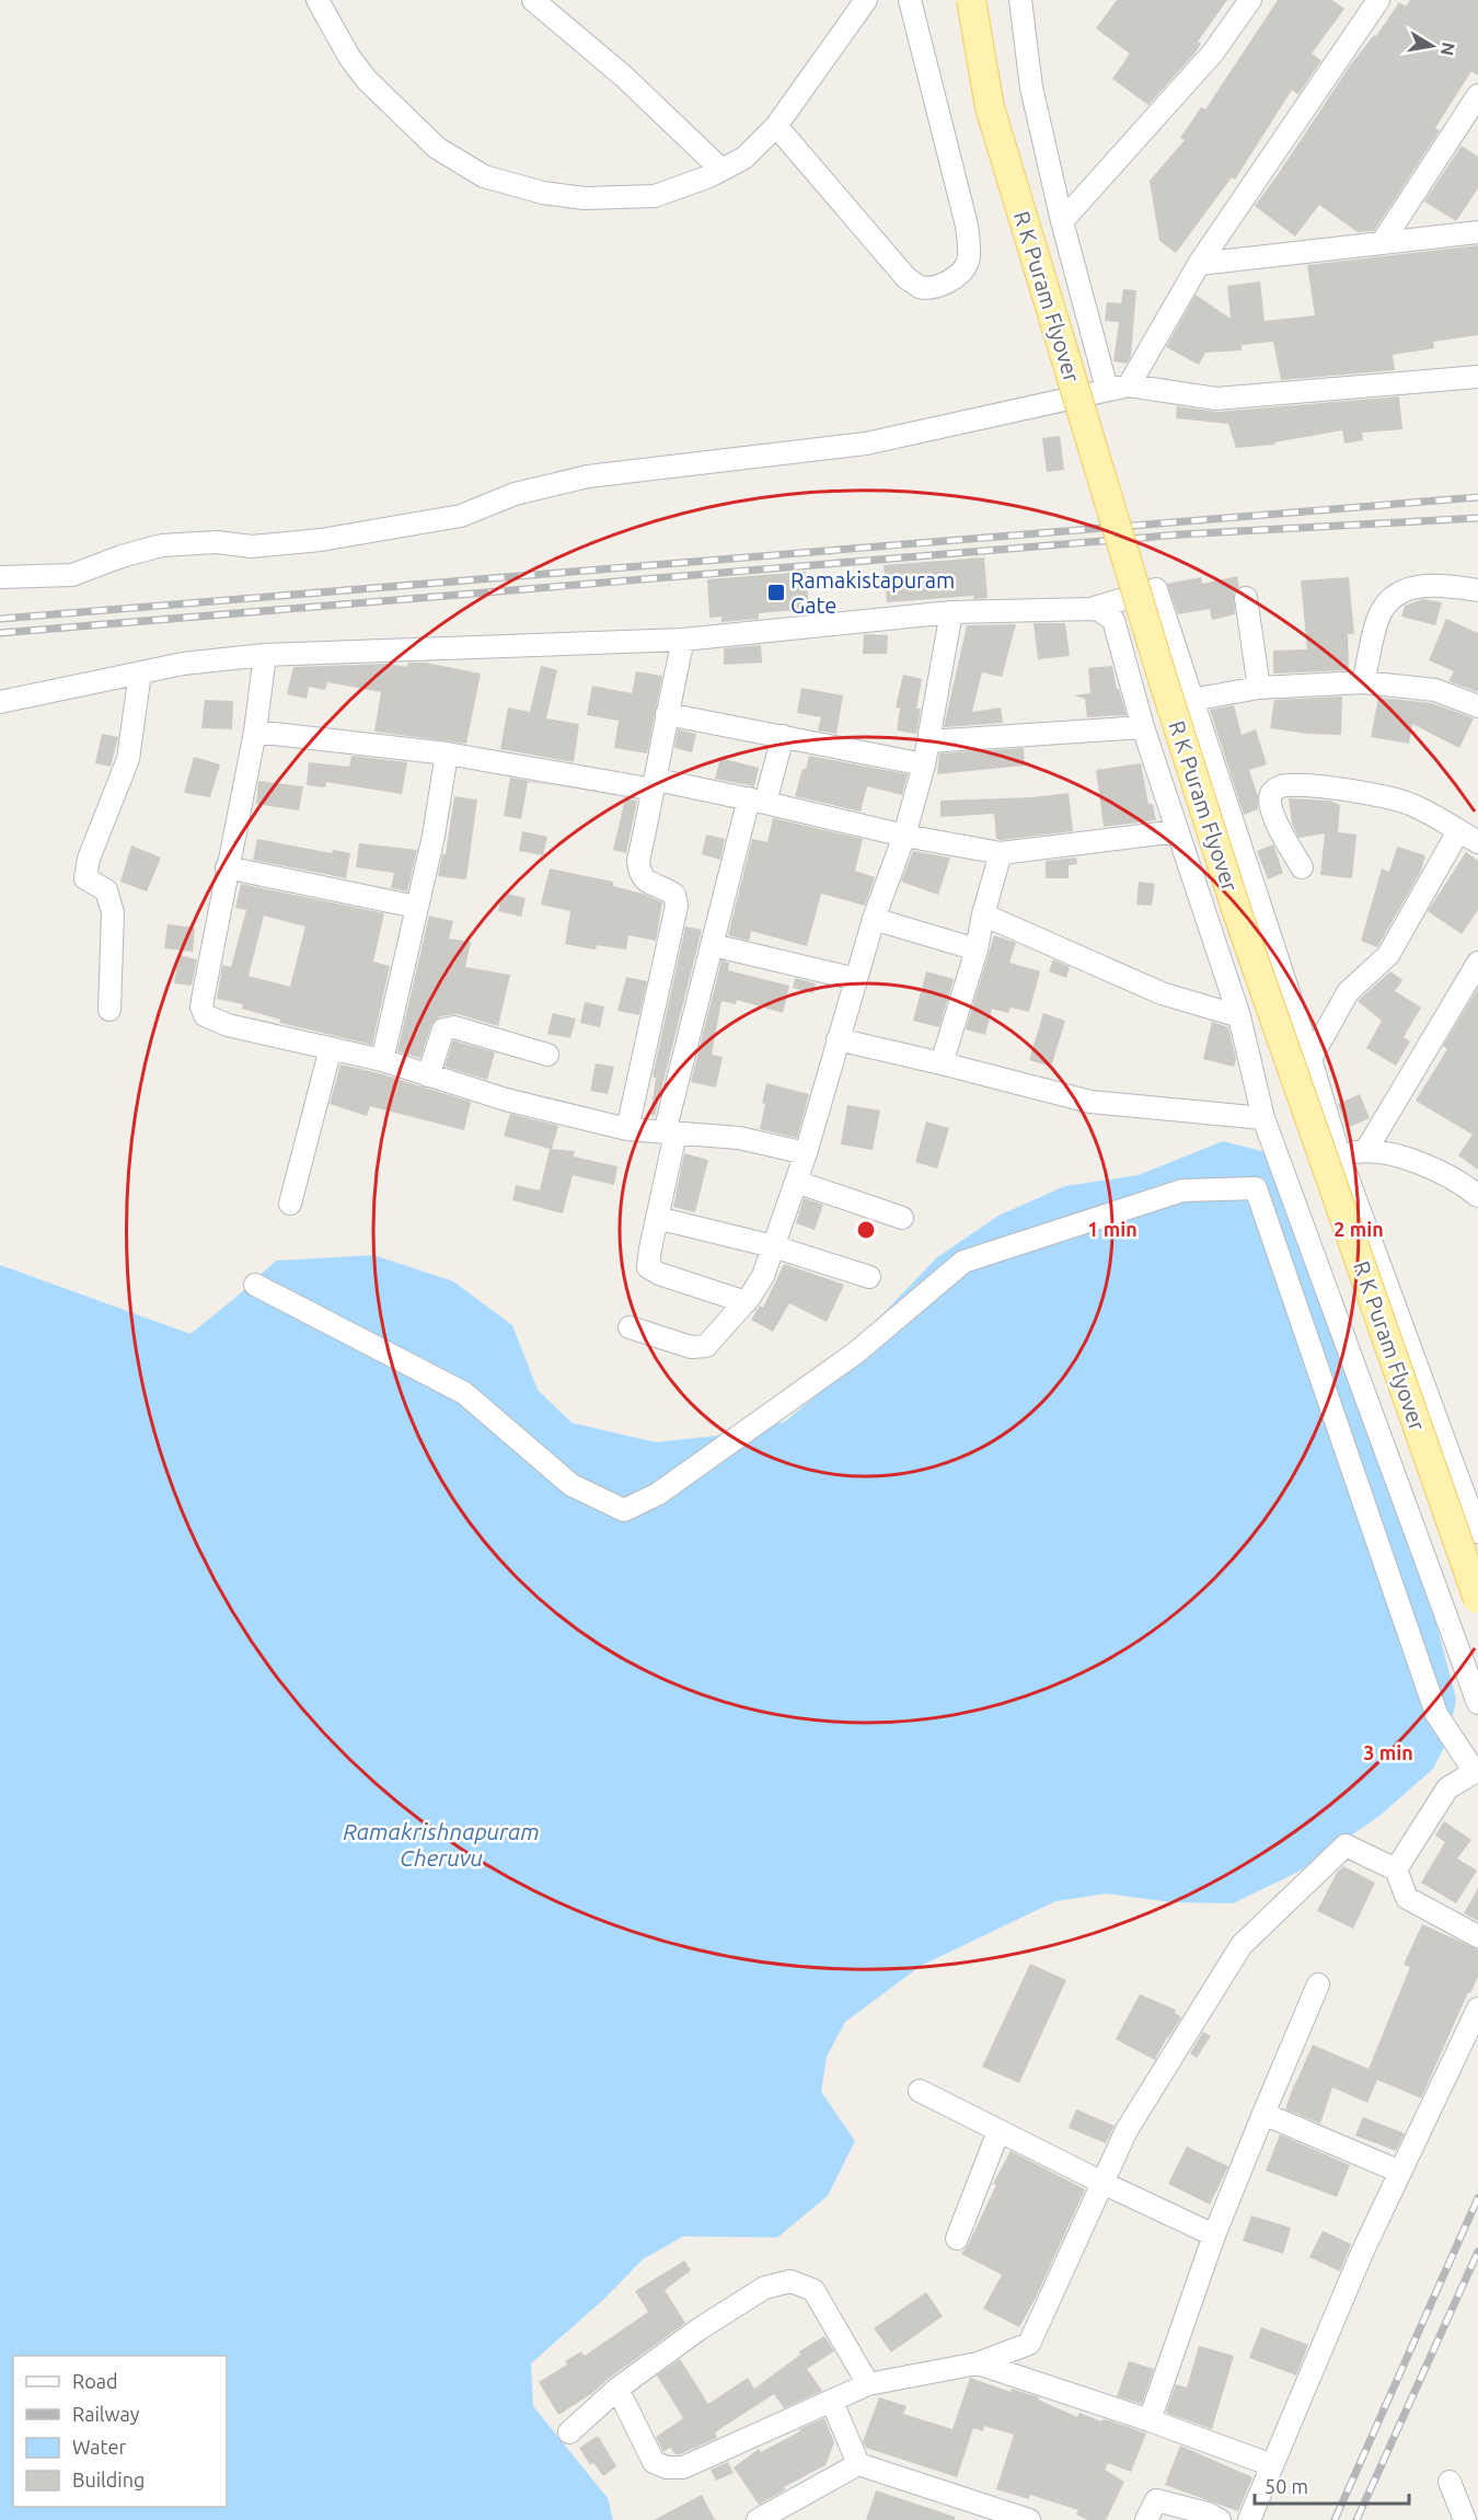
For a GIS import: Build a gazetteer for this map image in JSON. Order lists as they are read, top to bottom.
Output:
{
  "streets": {
    "main road": ["R K Puram Flyover"]
  },
  "water": ["Ramakrishnapuram Cheruvu"],
  "places": {
    "transit": ["Ramakistapuram Gate"]
  },
  "legend": [
    "Road",
    "Railway",
    "Water",
    "Building"
  ],
  "scale_bar": "50 m",
  "north": "right",
  "rings": ["1 min", "2 min", "3 min"]
}
